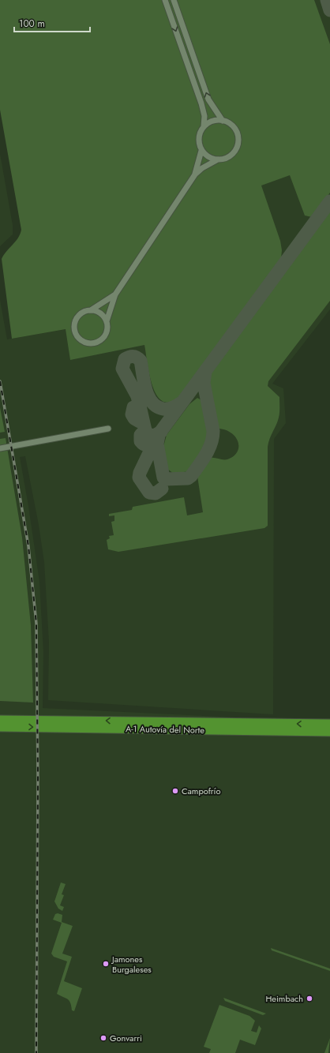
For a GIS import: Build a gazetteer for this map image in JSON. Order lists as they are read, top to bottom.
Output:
{
  "streets": {
    "highway": ["A-1 Autovía del Norte"]
  },
  "places": [
    "Campofrío",
    "Jamones Burgaleses",
    "Heimbach",
    "Gonvarri"
  ],
  "scale_bar": "100 m"
}
